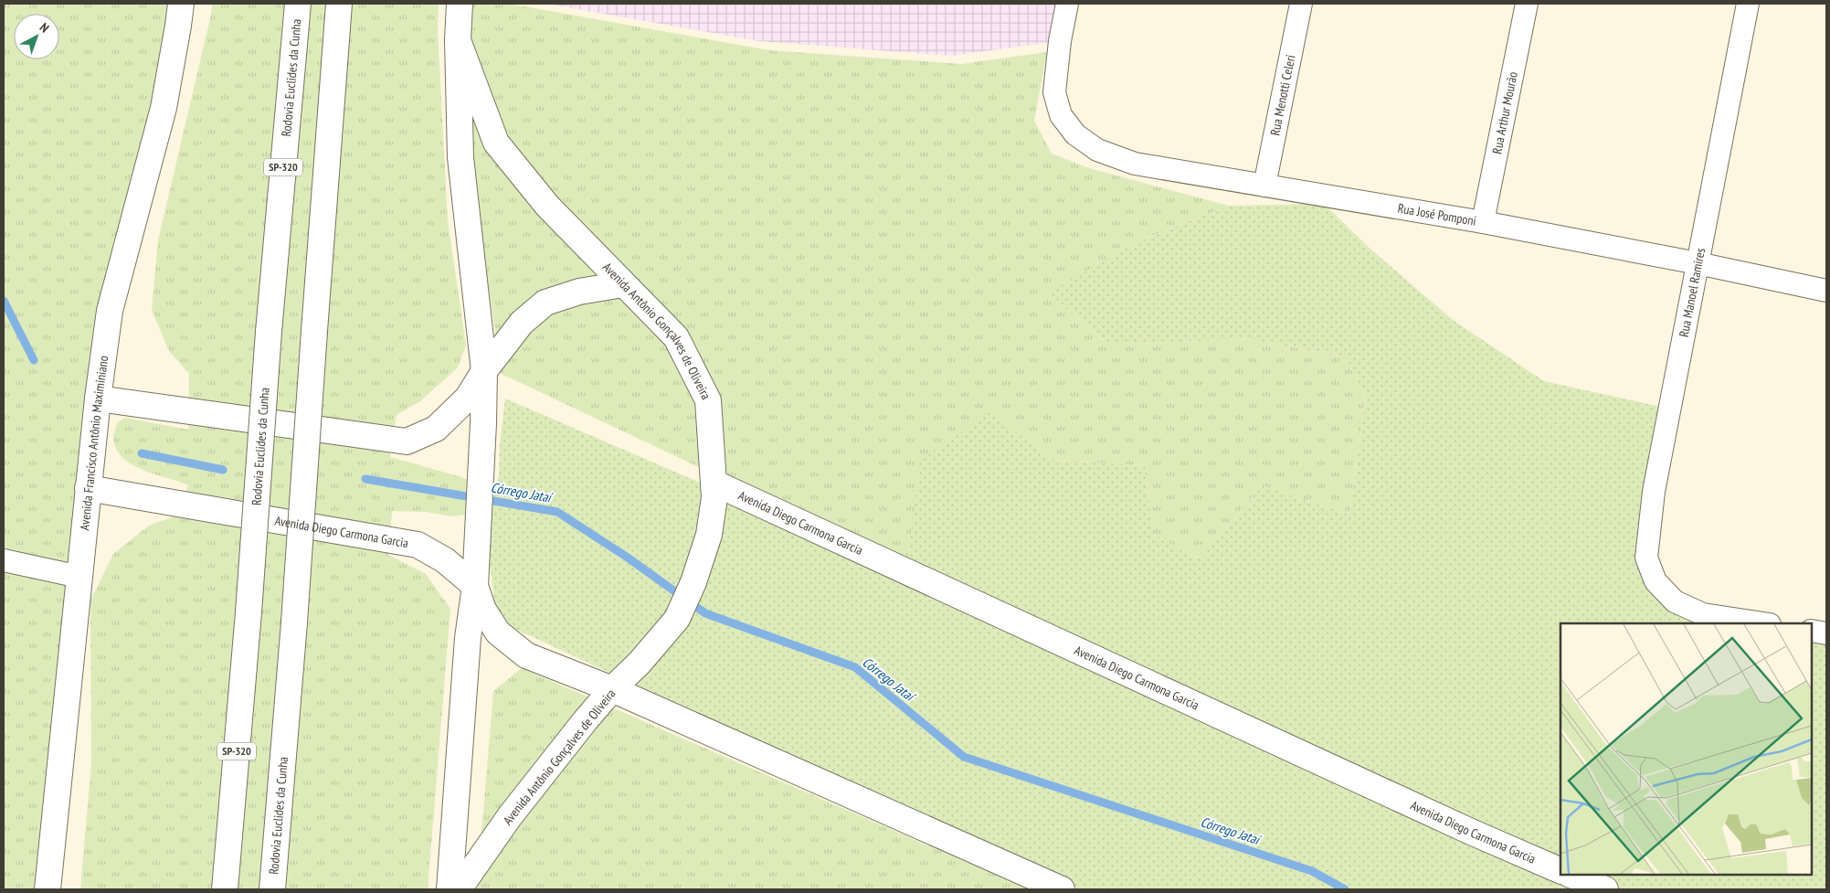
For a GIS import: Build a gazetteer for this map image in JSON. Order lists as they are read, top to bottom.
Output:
{
  "streets": {
    "main road": [
      "Rodovia Euclides da Cunha",
      "SP-320",
      "Avenida Antônio Gonçalves de Oliveira",
      "Avenida Francisco Antônio Maximiniano",
      "Avenida Diego Carmona Garcia"
    ],
    "street": [
      "Rua Menotti Celeri",
      "Rua Arthur Mourão",
      "Rua José Pomponi",
      "Rua Manoel Ramires"
    ]
  },
  "crossings": [
    ["Rua Menotti Celeri", "Rua José Pomponi"],
    ["Rua Arthur Mourão", "Rua José Pomponi"],
    ["Rua José Pomponi", "Rua Manoel Ramires"],
    ["Avenida Antônio Gonçalves de Oliveira", "Avenida Diego Carmona Garcia"],
    ["Avenida Francisco Antônio Maximiniano", "Avenida Diego Carmona Garcia"]
  ],
  "water": ["Córrego Jataí"],
  "north": "top right"
}
